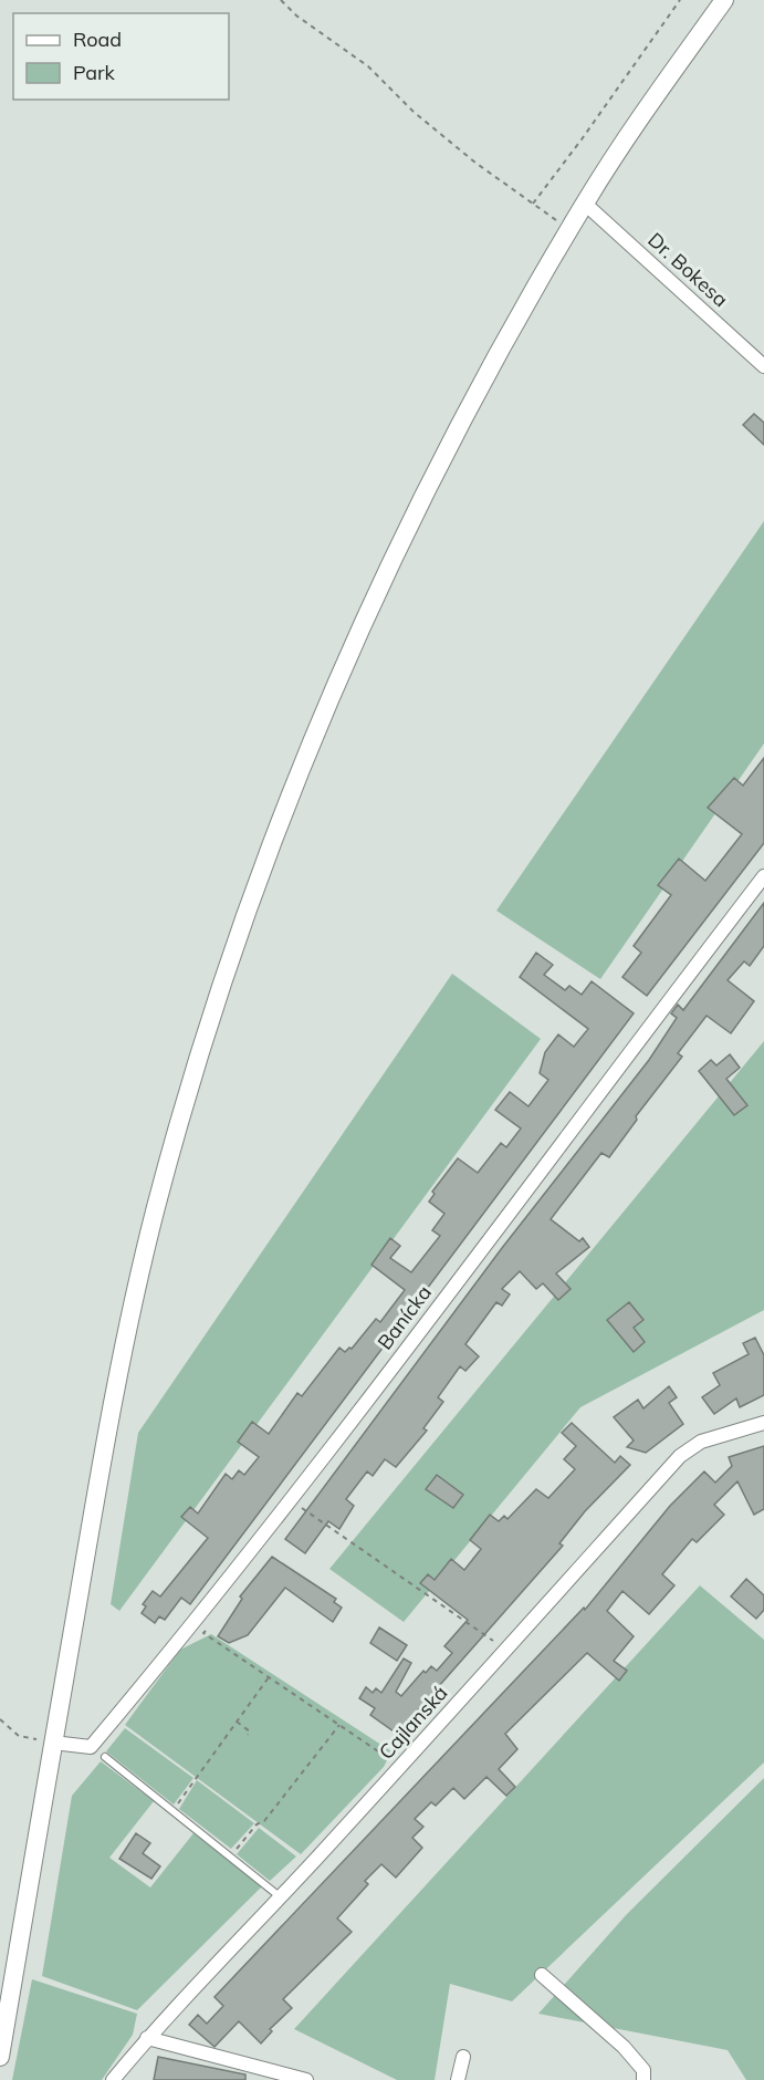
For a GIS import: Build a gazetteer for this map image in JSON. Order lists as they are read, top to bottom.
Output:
{
  "streets": {
    "street": ["Dr. Bokesa", "Banícka", "Cajlanská"]
  },
  "legend": ["Road", "Park"]
}
